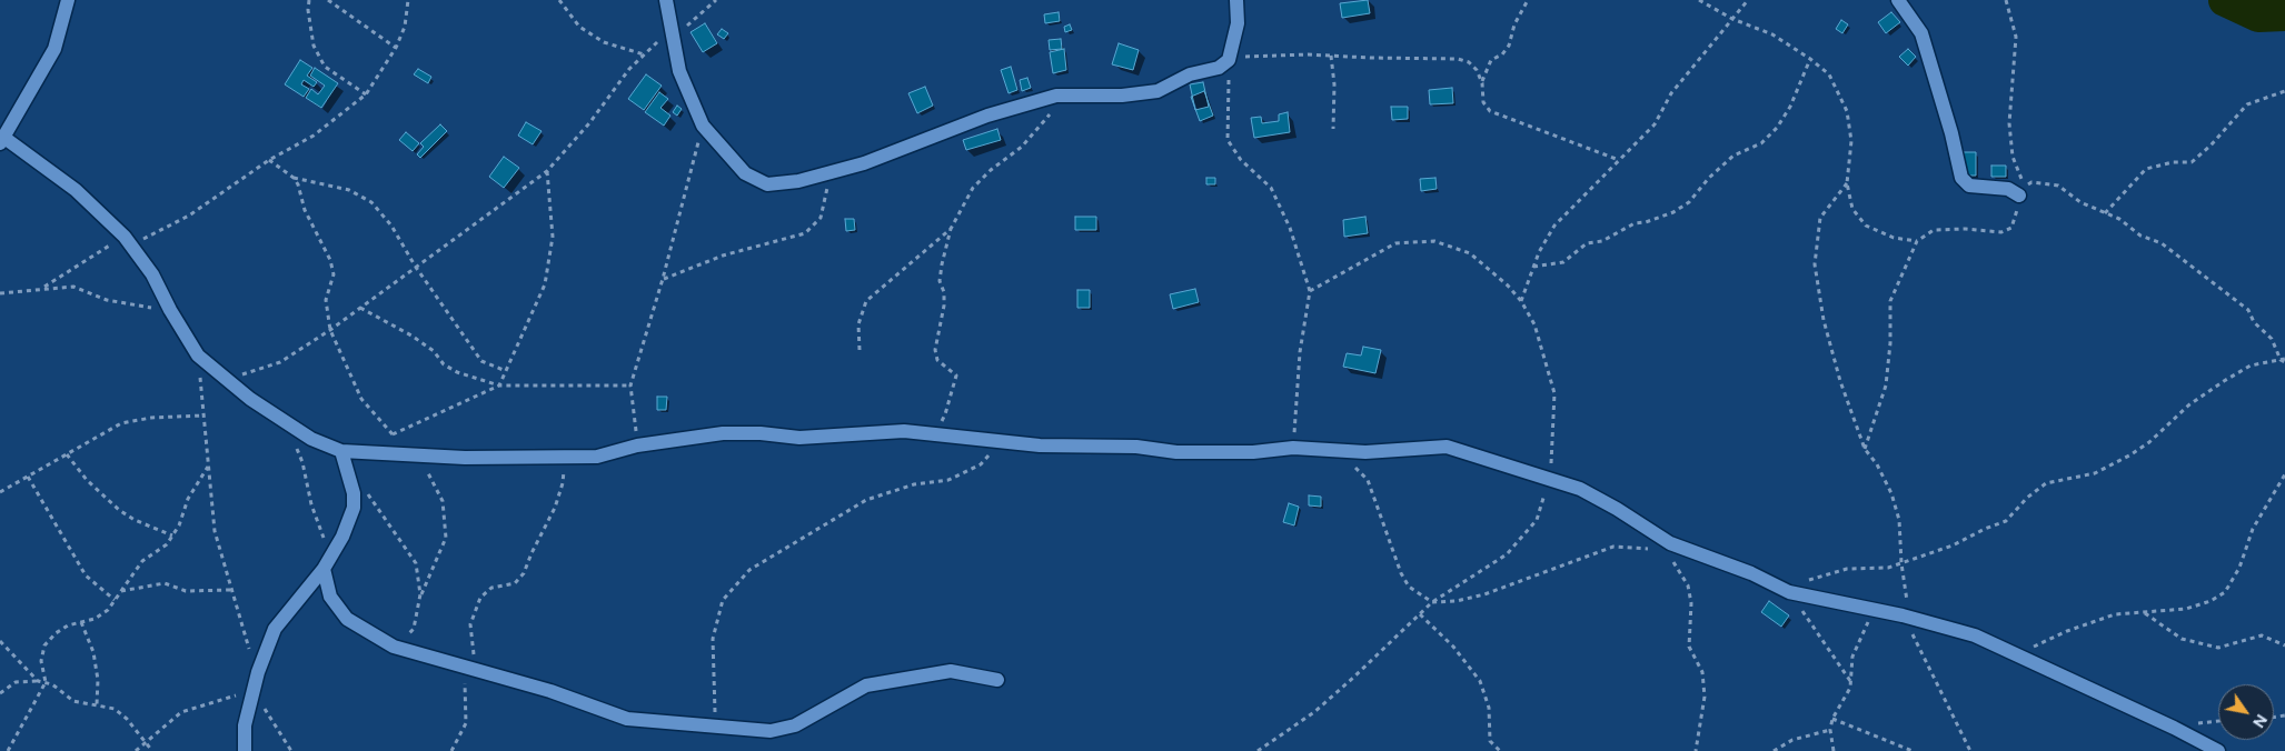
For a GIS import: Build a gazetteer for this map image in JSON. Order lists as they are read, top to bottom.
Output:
{
  "north": "bottom right"
}
